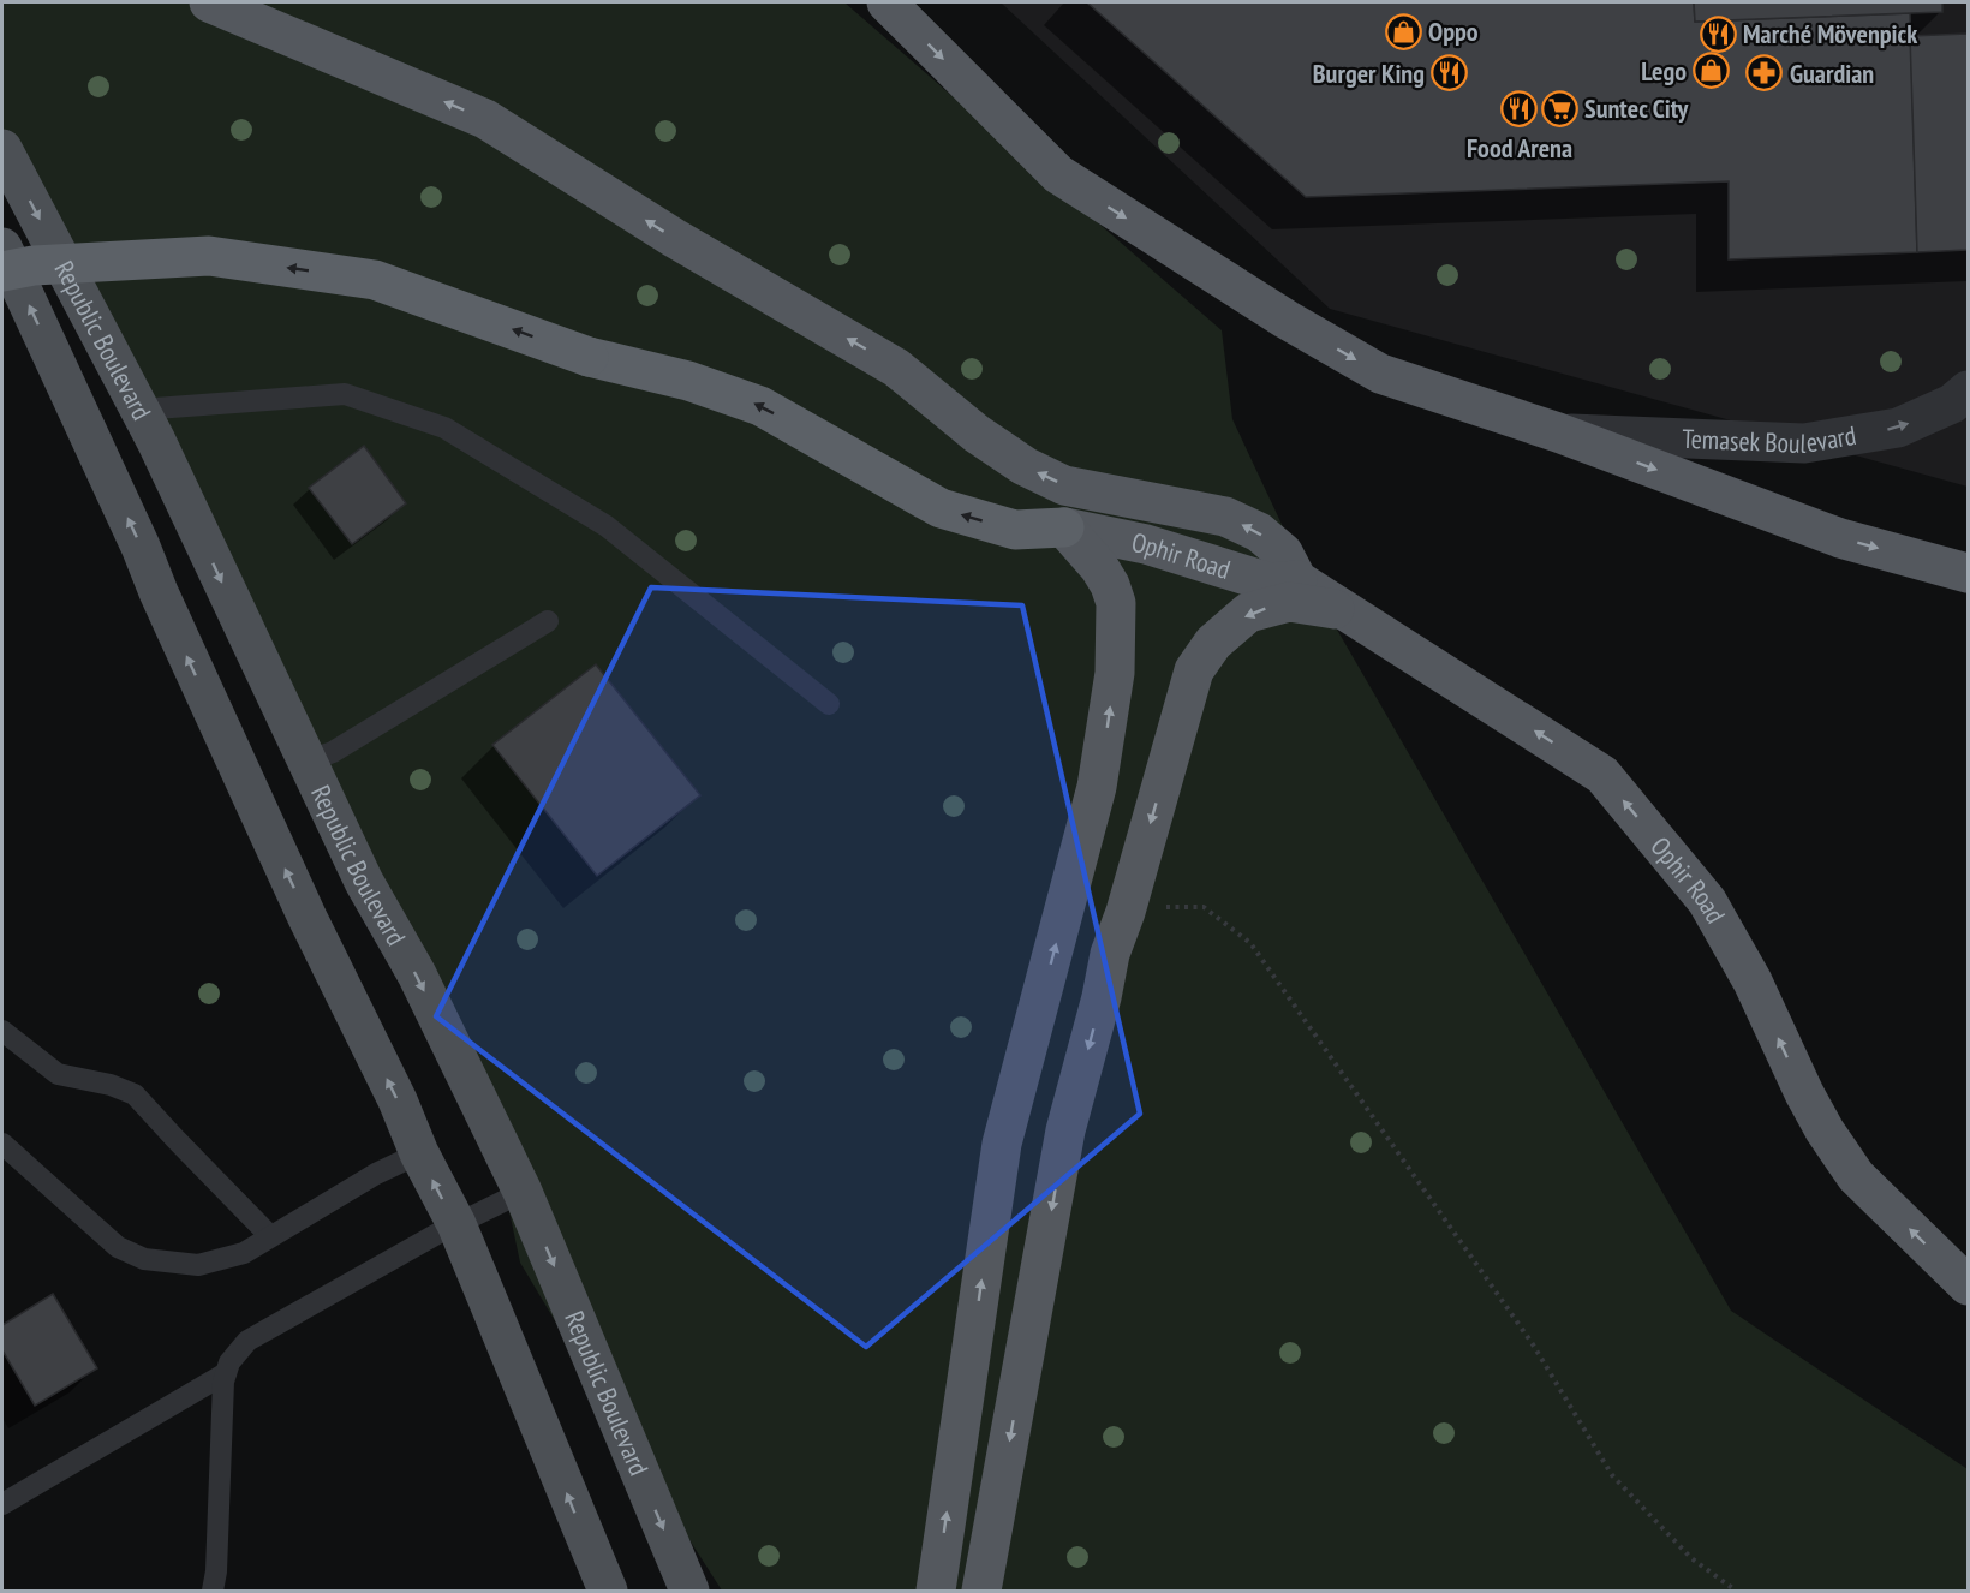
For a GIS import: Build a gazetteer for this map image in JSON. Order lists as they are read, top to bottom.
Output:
{
  "streets": {
    "highway": ["Ophir Road"],
    "main road": ["Republic Boulevard"],
    "street": ["Temasek Boulevard"]
  },
  "one_way": ["Temasek Boulevard"],
  "places": {
    "shop": ["Oppo", "Lego"],
    "restaurant": ["Marché Mövenpick", "Burger King", "Food Arena"],
    "pharmacy": ["Guardian"],
    "supermarket": ["Suntec City"]
  }
}
